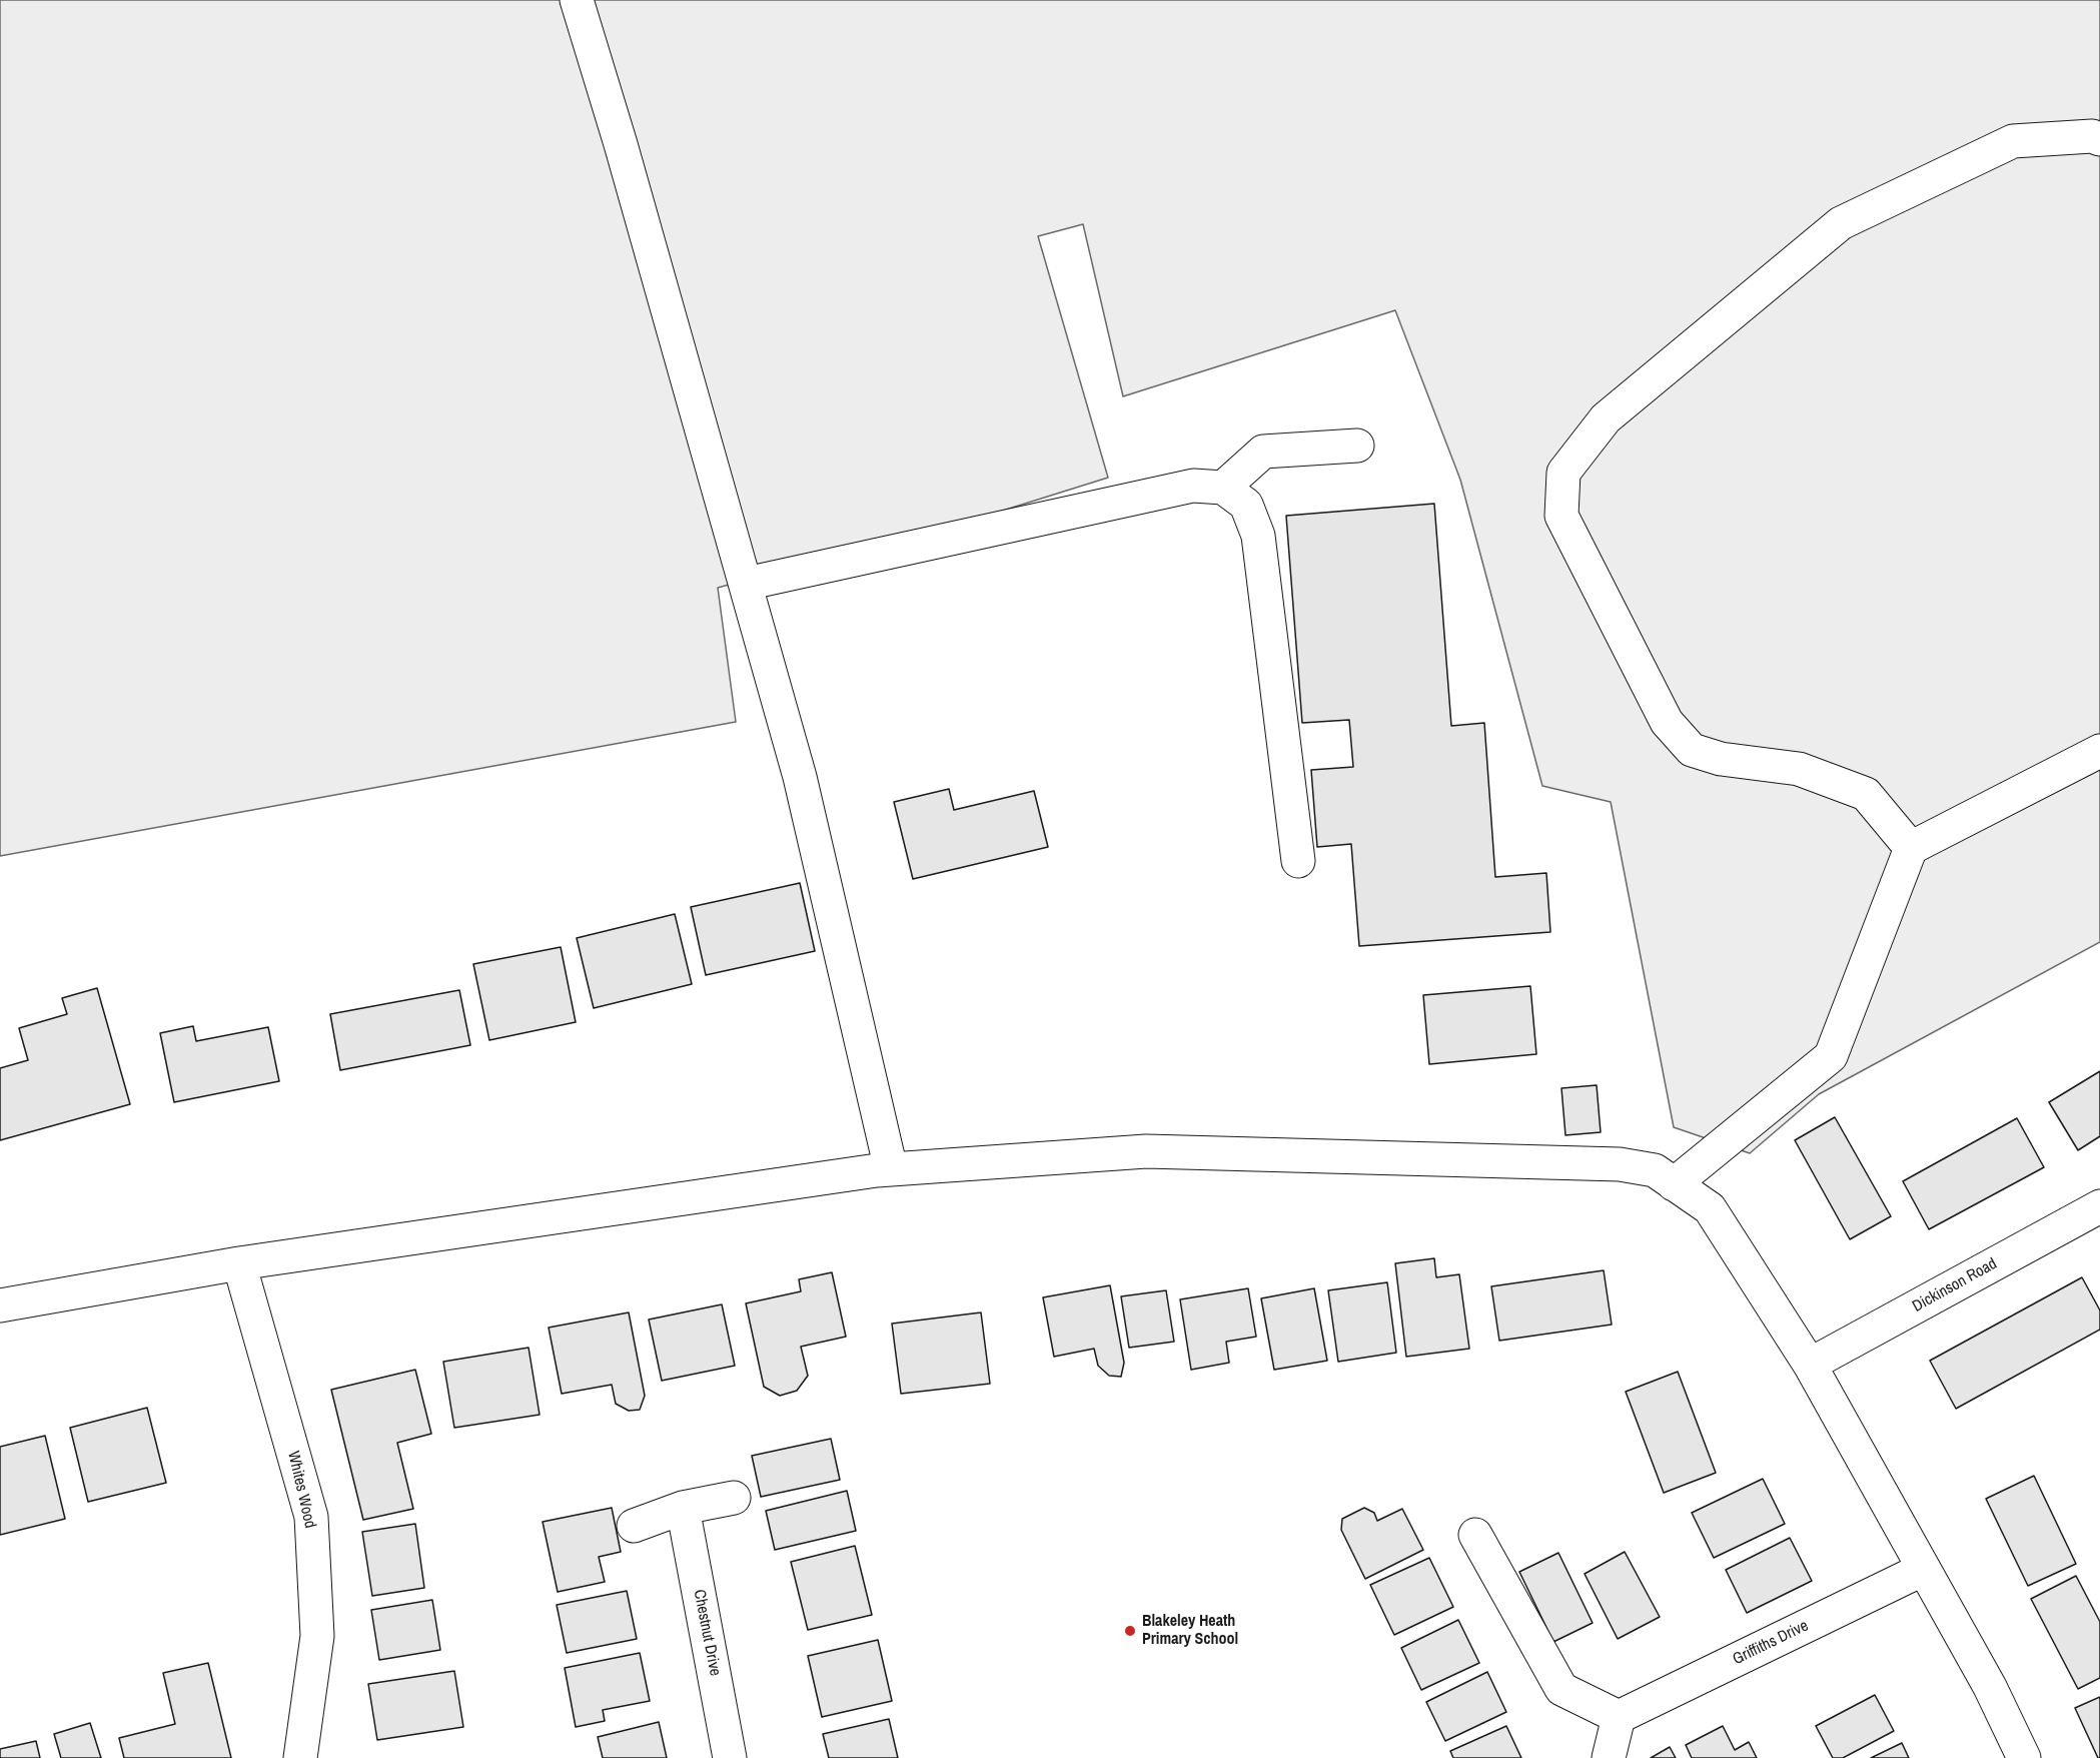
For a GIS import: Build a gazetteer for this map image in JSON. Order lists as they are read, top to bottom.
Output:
{
  "streets": {
    "street": [
      "Dickinson Road",
      "Whites Wood",
      "Chestnut Drive",
      "Griffiths Drive"
    ]
  },
  "places": ["Blakeley Heath Primary School"]
}
